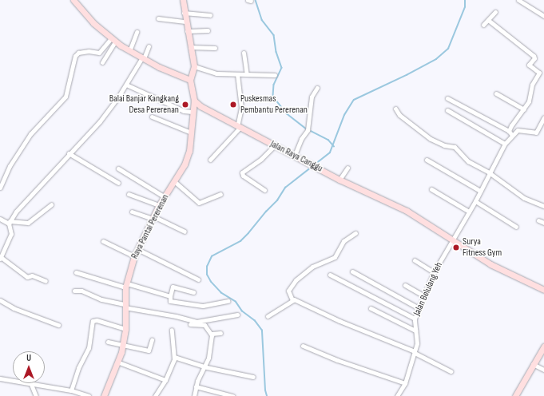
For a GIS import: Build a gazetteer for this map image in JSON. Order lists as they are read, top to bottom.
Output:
{
  "streets": {
    "main road": ["Jalan Raya Canggu", "Raya Pantai Pererenan"],
    "street": ["Jalan Belulang Yeh"]
  },
  "crossings": [
    ["Jalan Raya Canggu", "Raya Pantai Pererenan"],
    ["Jalan Raya Canggu", "Jalan Belulang Yeh"]
  ],
  "places": ["Balai Banjar Kangkang Desa Pererenan", "Puskesmas Pembantu Pererenan", "Surya Fitness Gym"],
  "north": "top"
}
